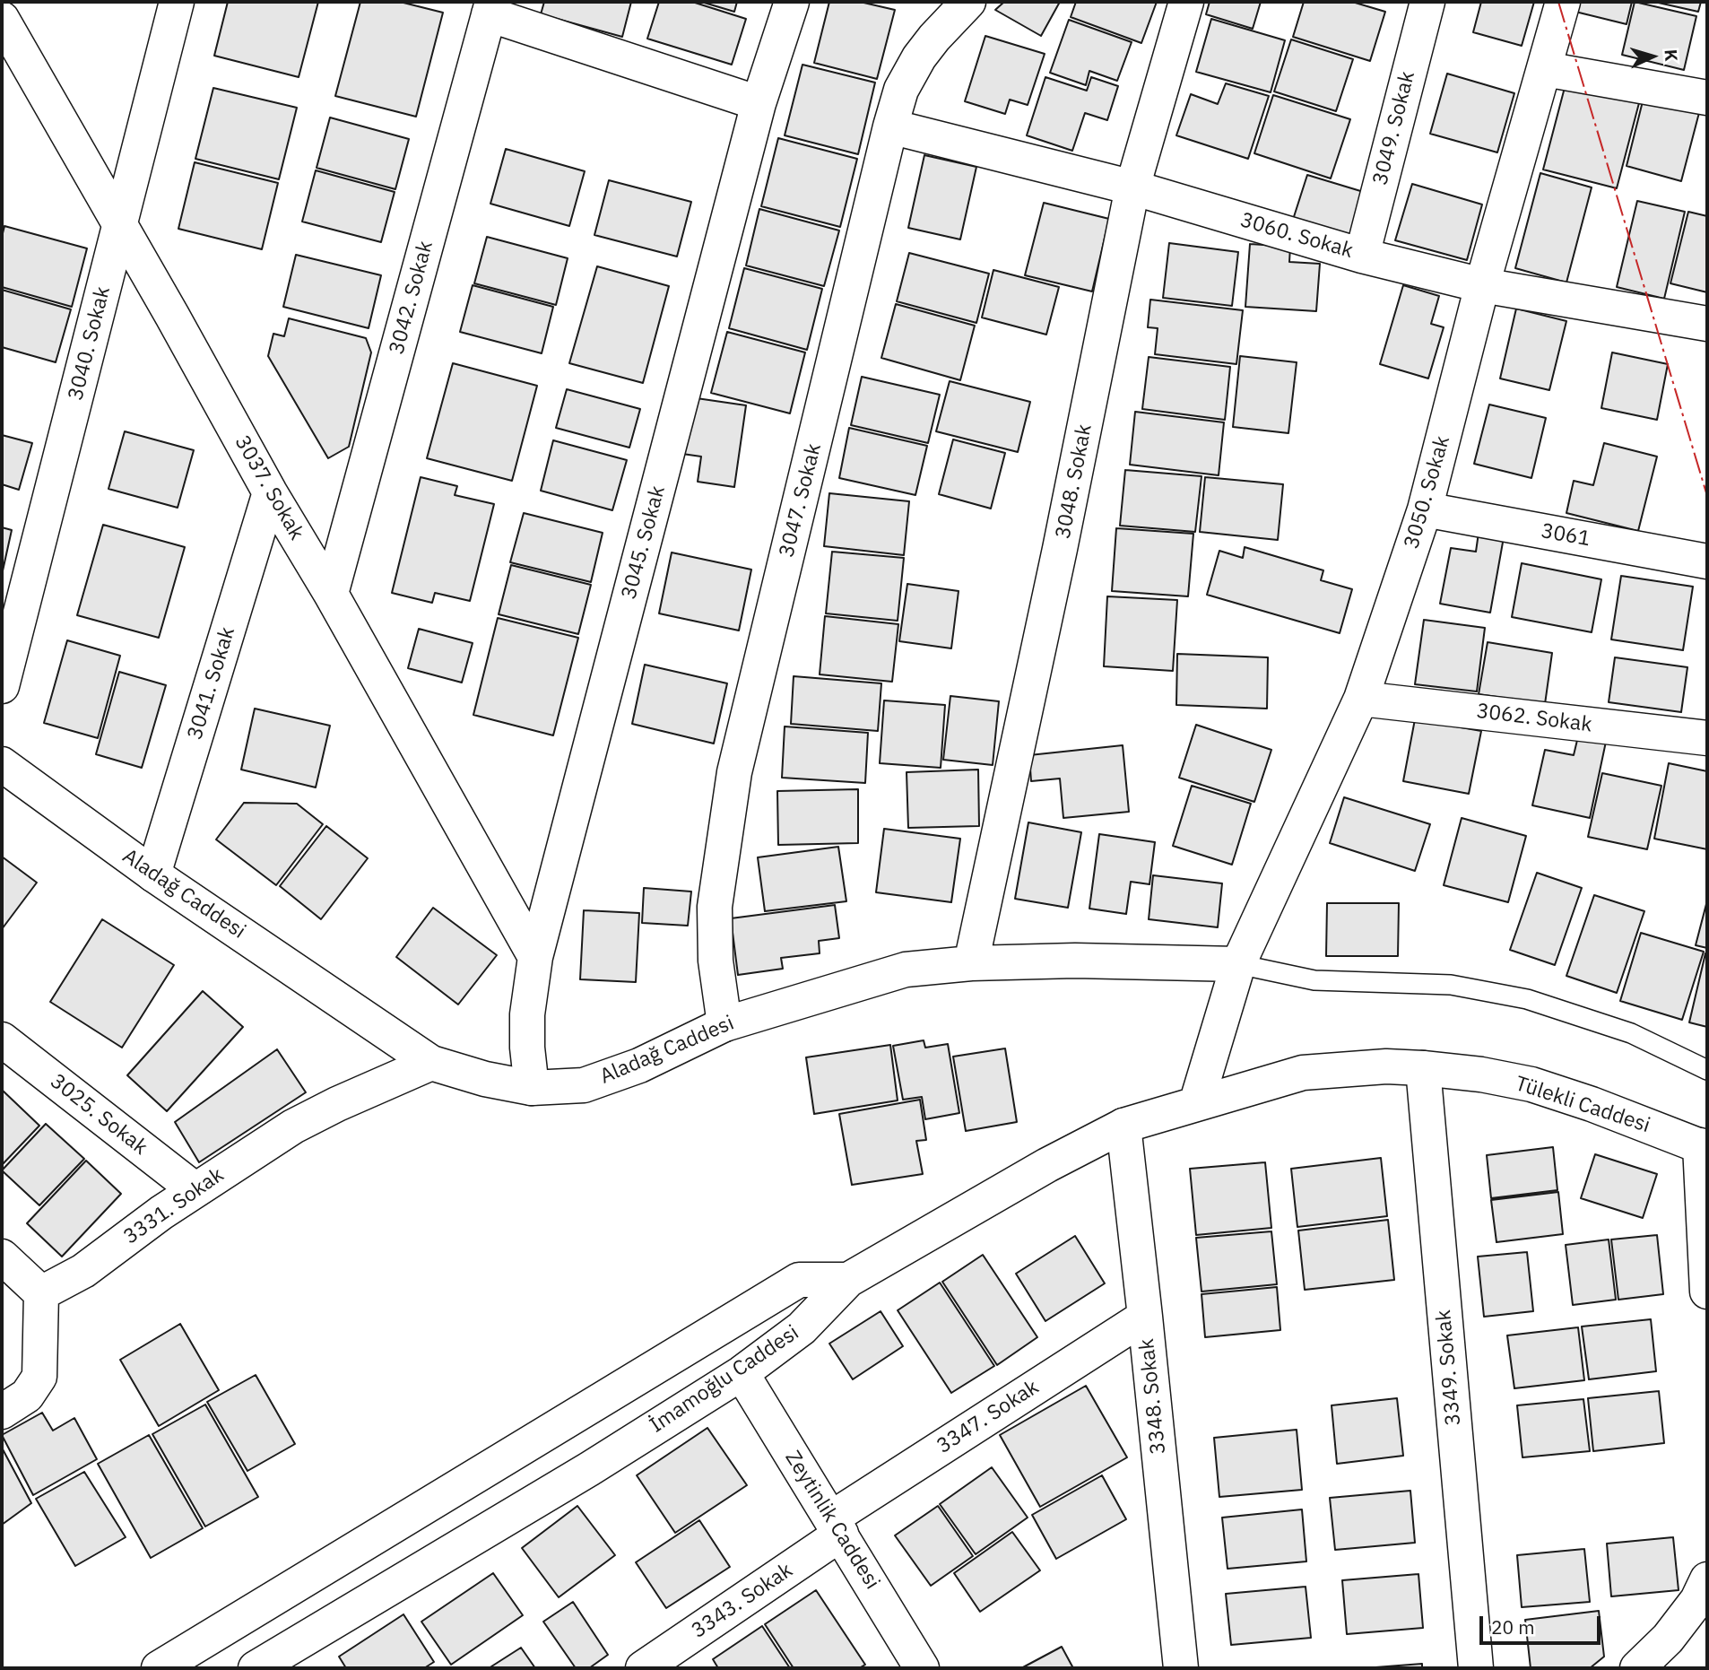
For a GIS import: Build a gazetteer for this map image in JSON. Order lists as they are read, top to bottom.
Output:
{
  "streets": {
    "street": [
      "3049. Sokak",
      "3060. Sokak",
      "3042. Sokak",
      "3040. Sokak",
      "3048. Sokak",
      "3037. Sokak",
      "3050. Sokak",
      "3047. Sokak",
      "3061",
      "3045. Sokak",
      "3041. Sokak",
      "3062. Sokak",
      "Aladağ Caddesi",
      "Tülekli Caddesi",
      "3025. Sokak",
      "3331. Sokak",
      "3349. Sokak",
      "İmamoğlu Caddesi",
      "3348. Sokak",
      "3347. Sokak",
      "Zeytinlik Caddesi",
      "3343. Sokak"
    ]
  },
  "crossings": [
    ["3049. Sokak", "3060. Sokak"],
    ["3060. Sokak", "3048. Sokak"],
    ["3060. Sokak", "3050. Sokak"],
    ["3060. Sokak", "3047. Sokak"],
    ["3042. Sokak", "3037. Sokak"],
    ["3040. Sokak", "3037. Sokak"],
    ["3048. Sokak", "Aladağ Caddesi"],
    ["3037. Sokak", "3045. Sokak"],
    ["3037. Sokak", "3041. Sokak"],
    ["3050. Sokak", "3061"],
    ["3050. Sokak", "3062. Sokak"],
    ["3050. Sokak", "Aladağ Caddesi"],
    ["3047. Sokak", "Aladağ Caddesi"],
    ["3045. Sokak", "Aladağ Caddesi"],
    ["3041. Sokak", "Aladağ Caddesi"],
    ["Aladağ Caddesi", "3331. Sokak"],
    ["Tülekli Caddesi", "3349. Sokak"],
    ["Tülekli Caddesi", "İmamoğlu Caddesi"],
    ["3025. Sokak", "3331. Sokak"],
    ["İmamoğlu Caddesi", "3348. Sokak"],
    ["İmamoğlu Caddesi", "Zeytinlik Caddesi"],
    ["3348. Sokak", "3347. Sokak"],
    ["3347. Sokak", "Zeytinlik Caddesi"],
    ["3347. Sokak", "3343. Sokak"],
    ["Zeytinlik Caddesi", "3343. Sokak"]
  ],
  "scale_bar": "20 m",
  "north": "right"
}
